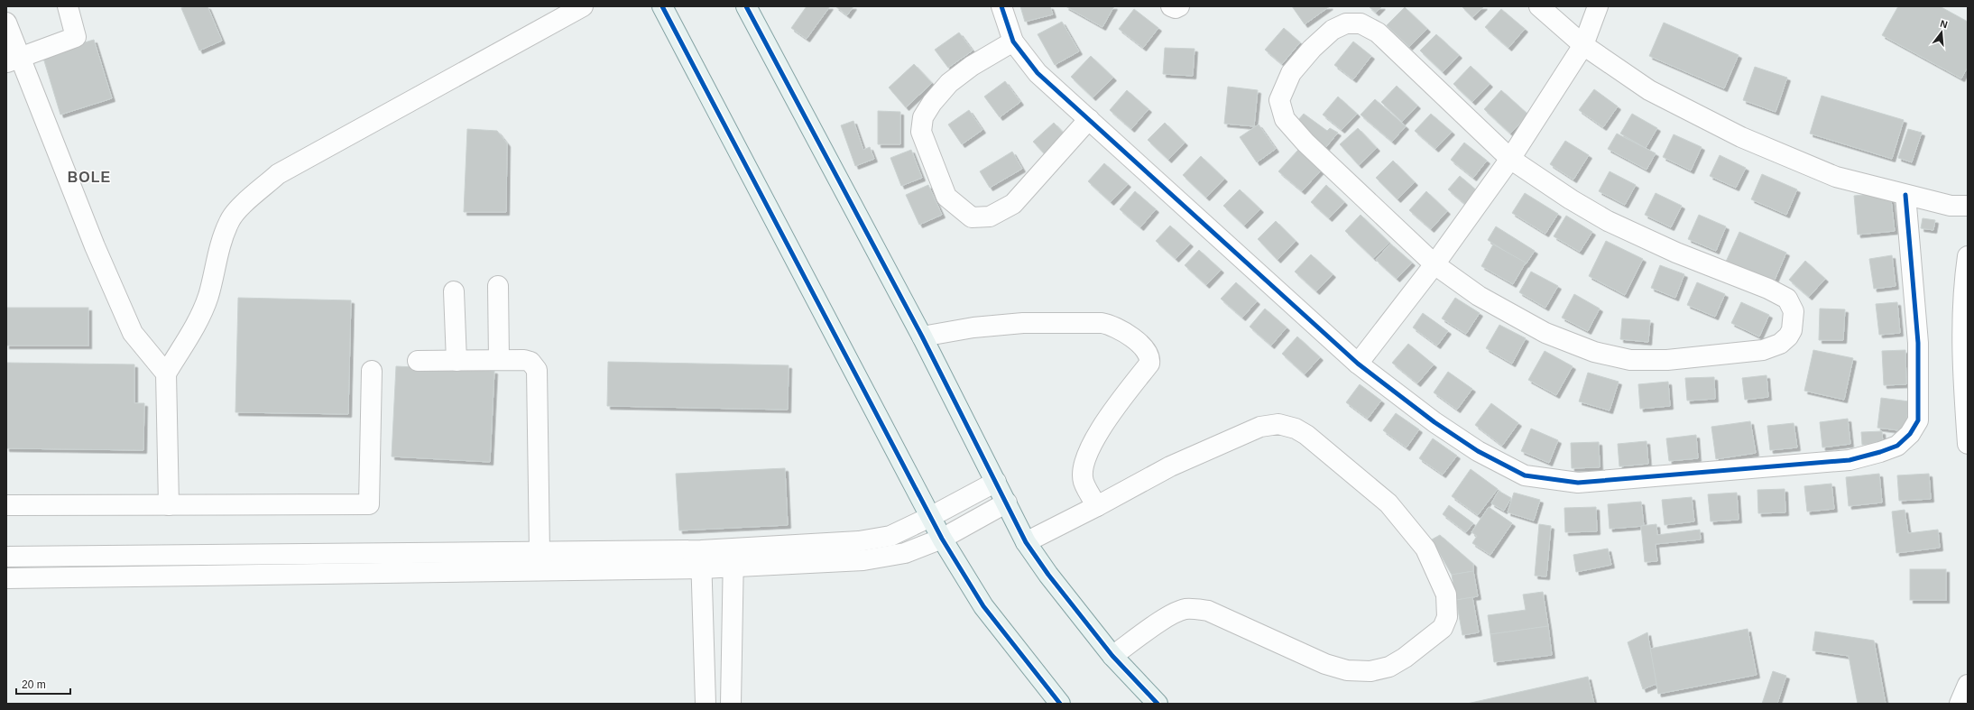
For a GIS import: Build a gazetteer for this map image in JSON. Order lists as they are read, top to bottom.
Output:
{
  "districts": ["BOLE"],
  "scale_bar": "20 m",
  "north": "top"
}
